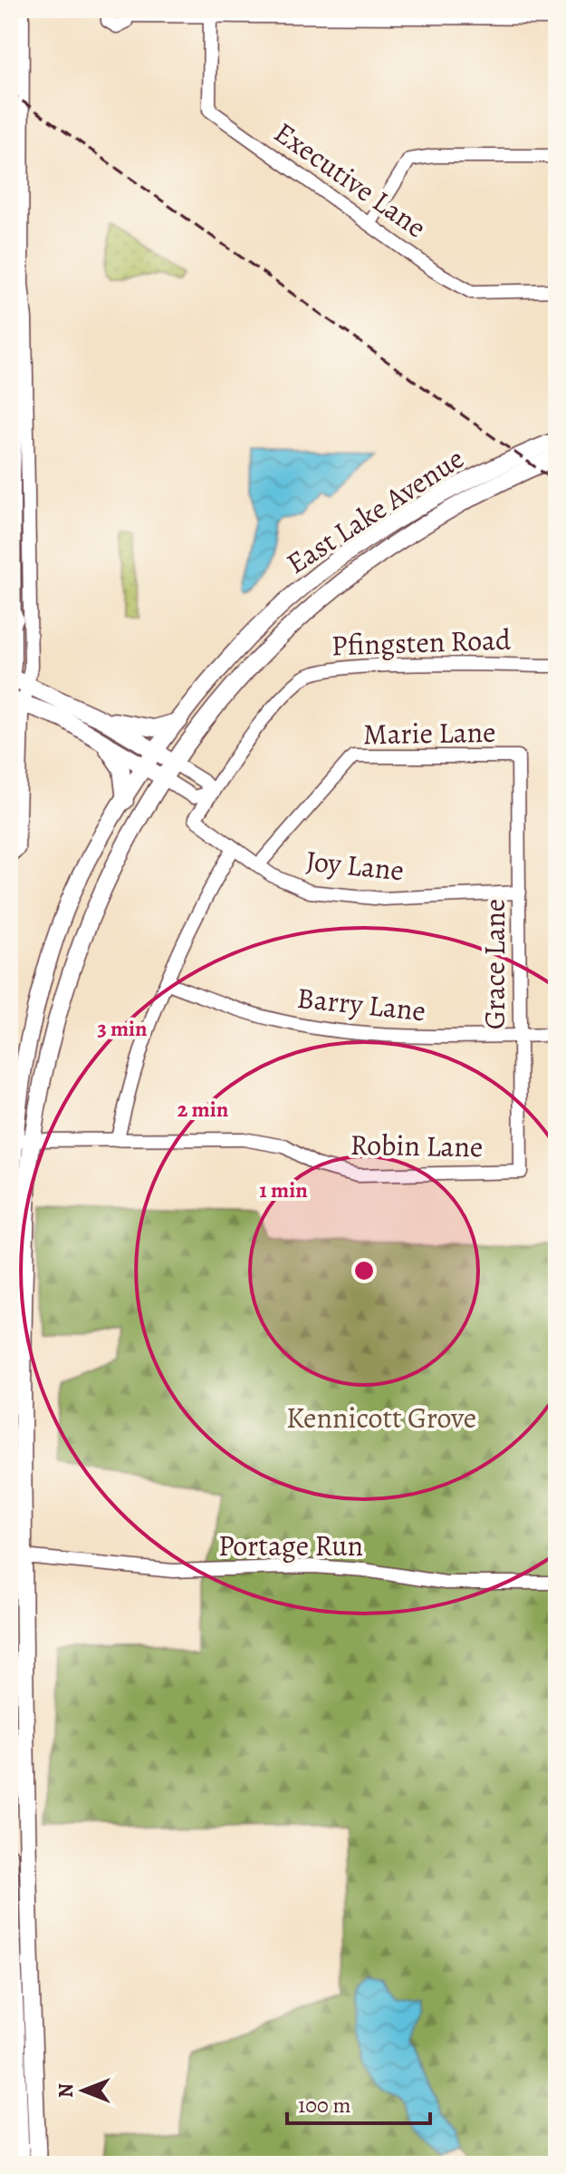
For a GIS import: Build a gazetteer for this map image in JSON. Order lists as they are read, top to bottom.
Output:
{
  "streets": {
    "main road": ["East Lake Avenue"],
    "street": [
      "Executive Lane",
      "Pfingsten Road",
      "Marie Lane",
      "Joy Lane",
      "Grace Lane",
      "Barry Lane",
      "Robin Lane",
      "Portage Run"
    ]
  },
  "crossings": [
    ["East Lake Avenue", "Robin Lane"],
    ["East Lake Avenue", "Portage Run"],
    ["Pfingsten Road", "Joy Lane"],
    ["Marie Lane", "Joy Lane"],
    ["Marie Lane", "Grace Lane"],
    ["Joy Lane", "Grace Lane"],
    ["Grace Lane", "Barry Lane"],
    ["Grace Lane", "Robin Lane"]
  ],
  "parks": ["Kennicott Grove"],
  "scale_bar": "100 m",
  "north": "left",
  "rings": ["3 min", "2 min", "1 min"]
}
